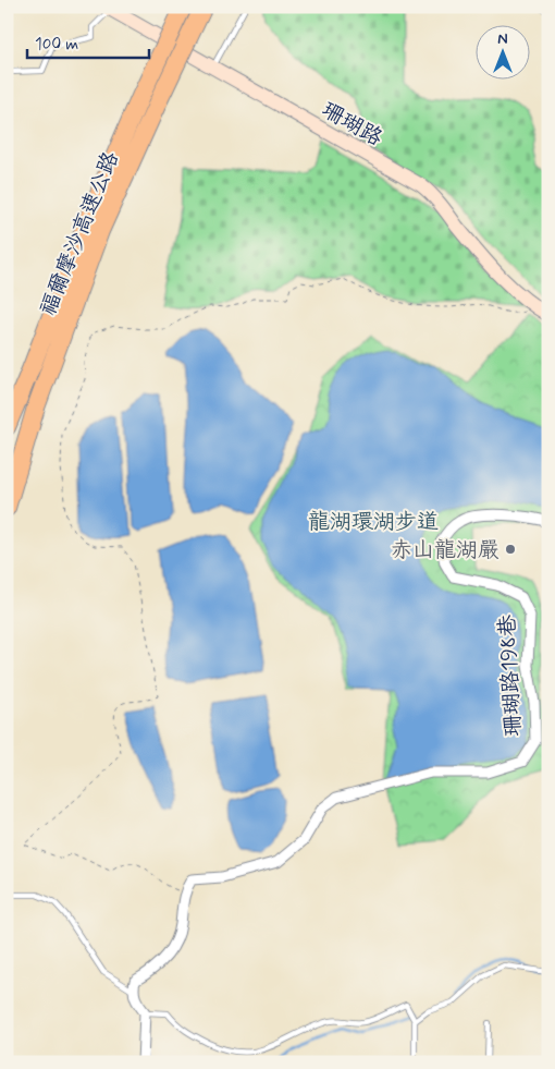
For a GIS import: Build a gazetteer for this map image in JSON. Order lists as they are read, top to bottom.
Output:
{
  "streets": {
    "highway": ["福爾摩沙高速公路"],
    "street": ["珊瑚路", "珊瑚路198巷"]
  },
  "parks": ["龍湖環湖步道"],
  "places": ["赤山龍湖嚴"],
  "scale_bar": "100 m",
  "north": "top"
}
